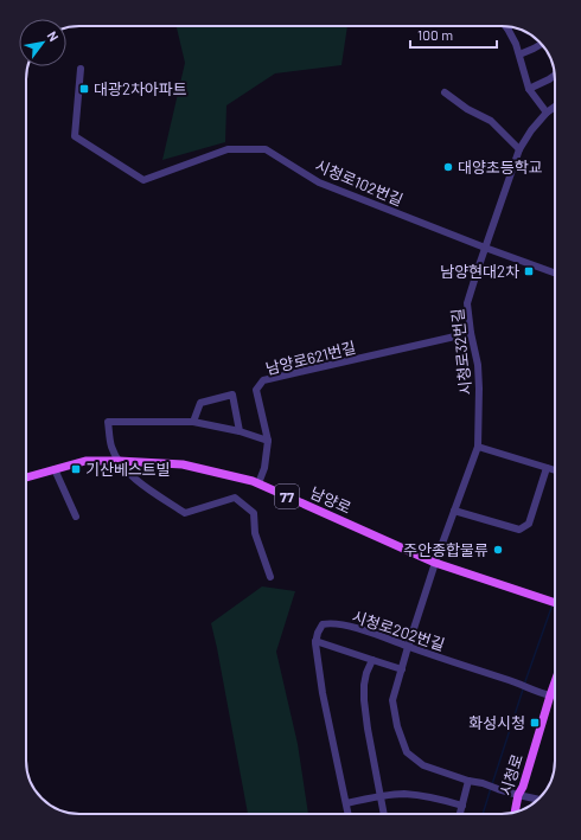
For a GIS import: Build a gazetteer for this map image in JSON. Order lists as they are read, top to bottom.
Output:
{
  "streets": {
    "main road": ["77", "남양로", "시청로"],
    "street": [
      "시청로102번길",
      "시청로32번길",
      "남양로621번길",
      "시청로202번길"
    ]
  },
  "crossings": [
    ["시청로102번길", "시청로32번길"],
    ["시청로32번길", "남양로621번길"],
    ["시청로32번길", "남양로"],
    ["시청로32번길", "시청로202번길"],
    ["시청로32번길", "시청로"],
    ["시청로202번길", "시청로"]
  ],
  "places": {
    "transit": [
      "대광2차아파트",
      "남양현대2차",
      "기산베스트빌",
      "화성시청"
    ],
    "other": ["대양초등학교", "주안종합물류"]
  },
  "scale_bar": "100 m",
  "north": "top right"
}
